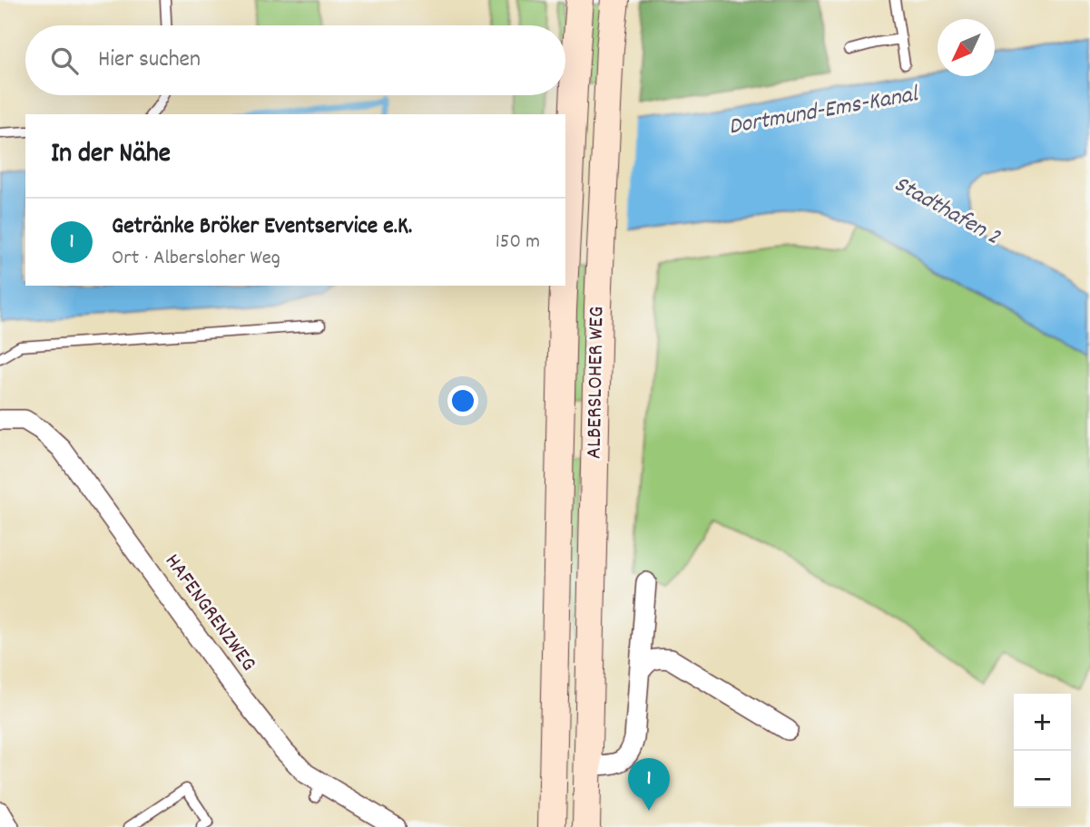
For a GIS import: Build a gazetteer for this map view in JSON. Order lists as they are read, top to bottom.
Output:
{
  "streets": {
    "main road": ["ALBERSLOHER WEG"],
    "street": ["HAFENGRENZWEG"]
  },
  "water": ["Dortmund-Ems-Kanal", "Stadthafen 2"],
  "north": "bottom left",
  "page": {
    "search": "Hier suchen",
    "heading": "In der Nähe",
    "list": [
      {
        "mark": "1",
        "name": "Getränke Bröker Eventservice e.K.",
        "note": "Ort · Albersloher Weg",
        "value": "150 m"
      }
    ],
    "map_buttons": ["+", "−"],
    "pins": "1"
  }
}
